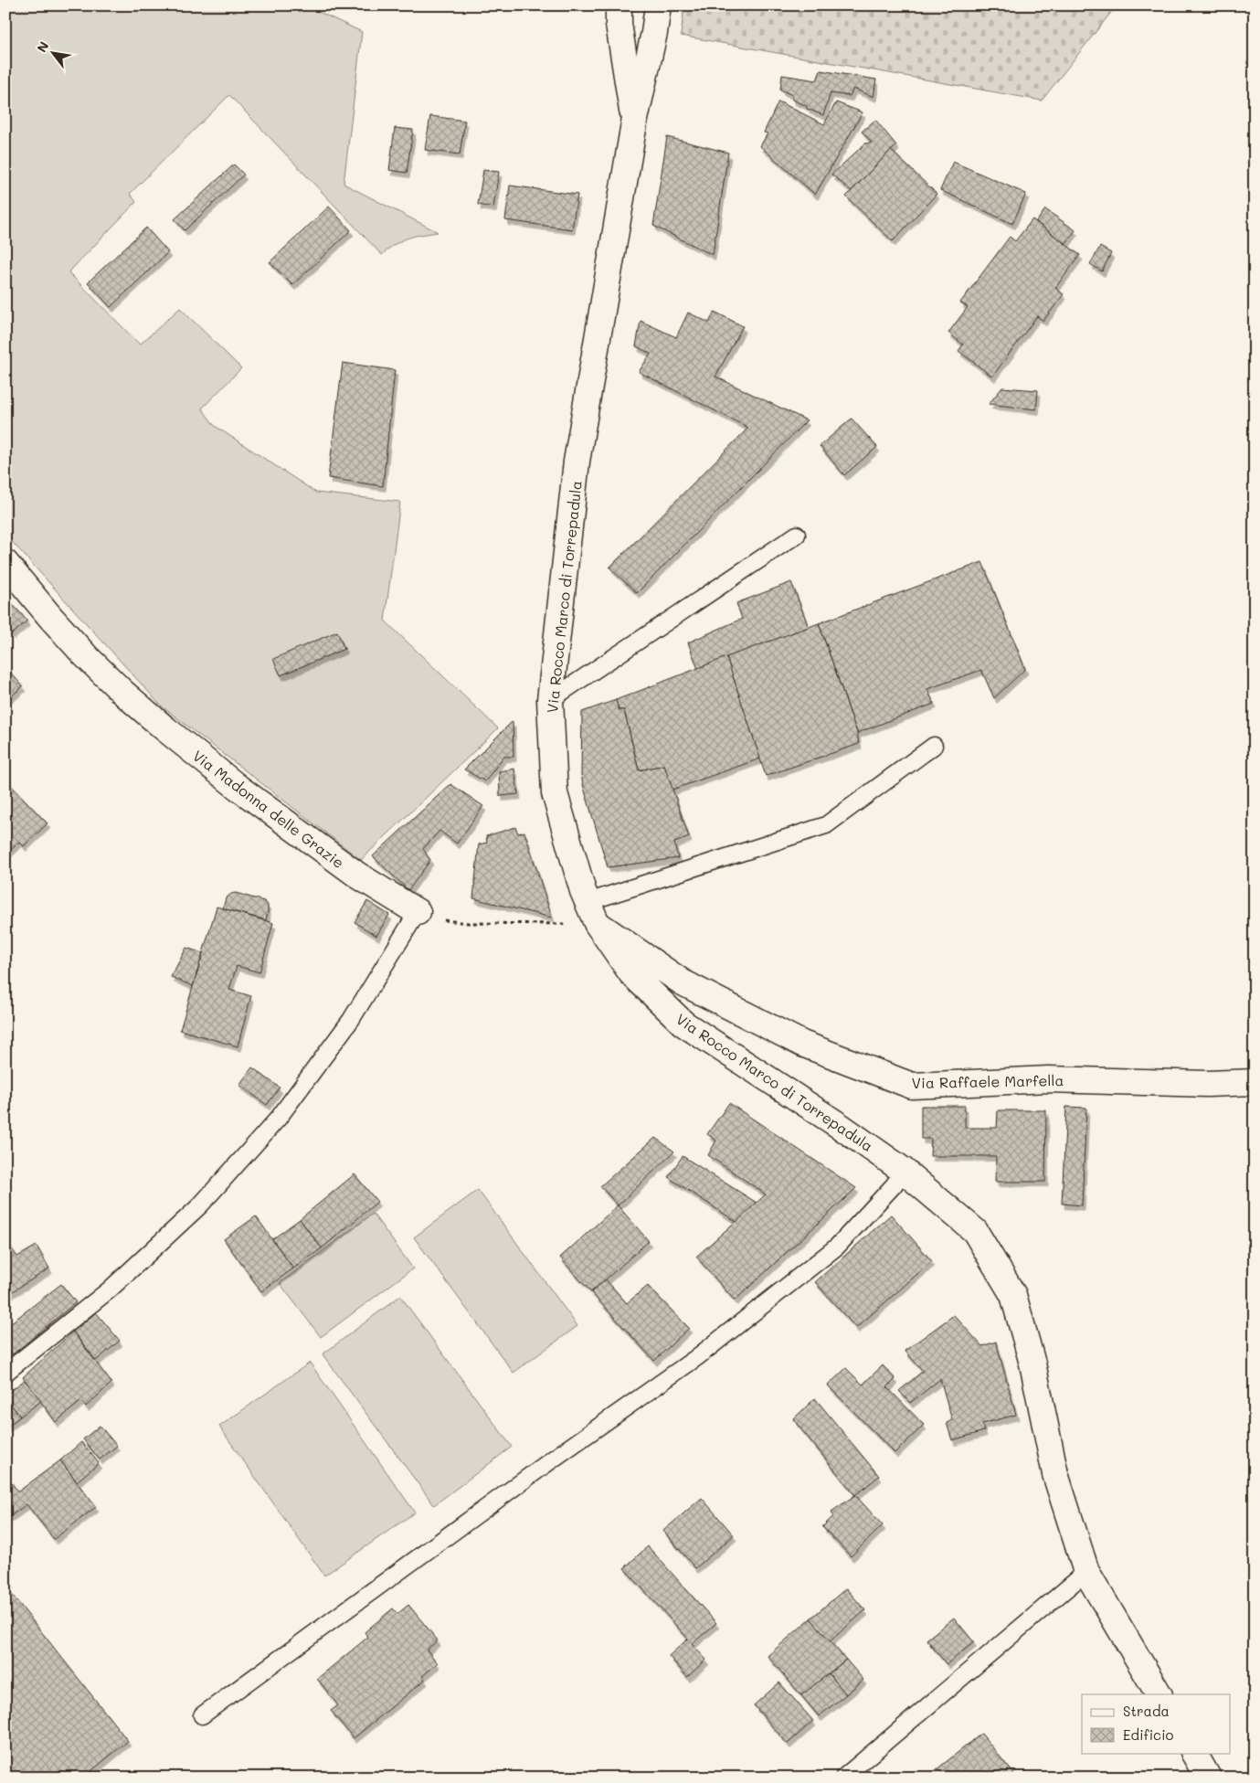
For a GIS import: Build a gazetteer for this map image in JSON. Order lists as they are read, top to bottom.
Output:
{
  "streets": {
    "main road": ["Via Rocco Marco di Torrepadula", "Via Madonna delle Grazie", "Via Raffaele Marfella"]
  },
  "crossings": [
    ["Via Rocco Marco di Torrepadula", "Via Raffaele Marfella"]
  ],
  "legend": ["Strada", "Edificio"],
  "north": "top left"
}
